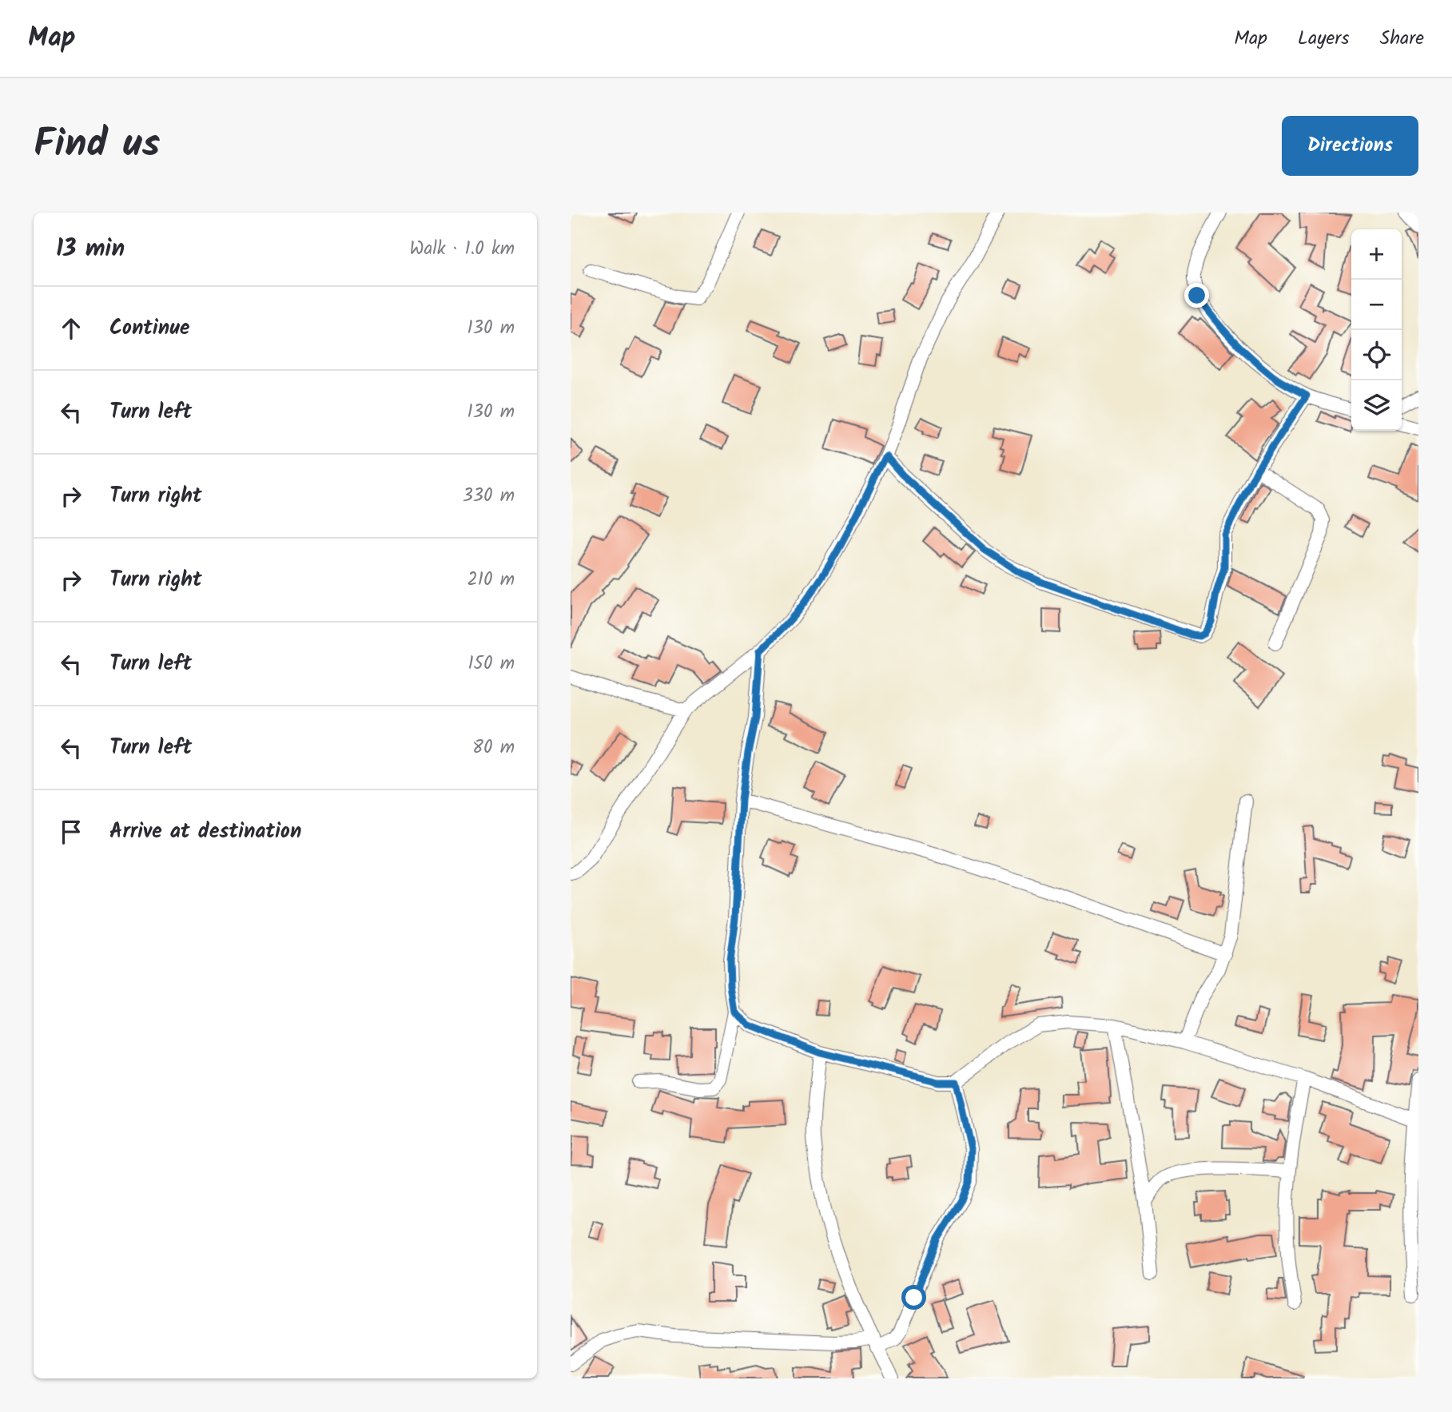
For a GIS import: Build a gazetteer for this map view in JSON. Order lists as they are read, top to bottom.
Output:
{
  "page": {
    "header": "Map",
    "nav": ["Map", "Layers", "Share"],
    "title": "Find us",
    "buttons": "Directions",
    "heading": ["13 min", "Walk · 1.0 km"],
    "map_buttons": ["+", "−"],
    "list": [
      ["Continue", "130 m"],
      ["Turn left", "130 m"],
      ["Turn right", "330 m"],
      ["Turn right", "210 m"],
      ["Turn left", "150 m"],
      ["Turn left", "80 m"],
      "Arrive at destination"
    ]
  }
}
